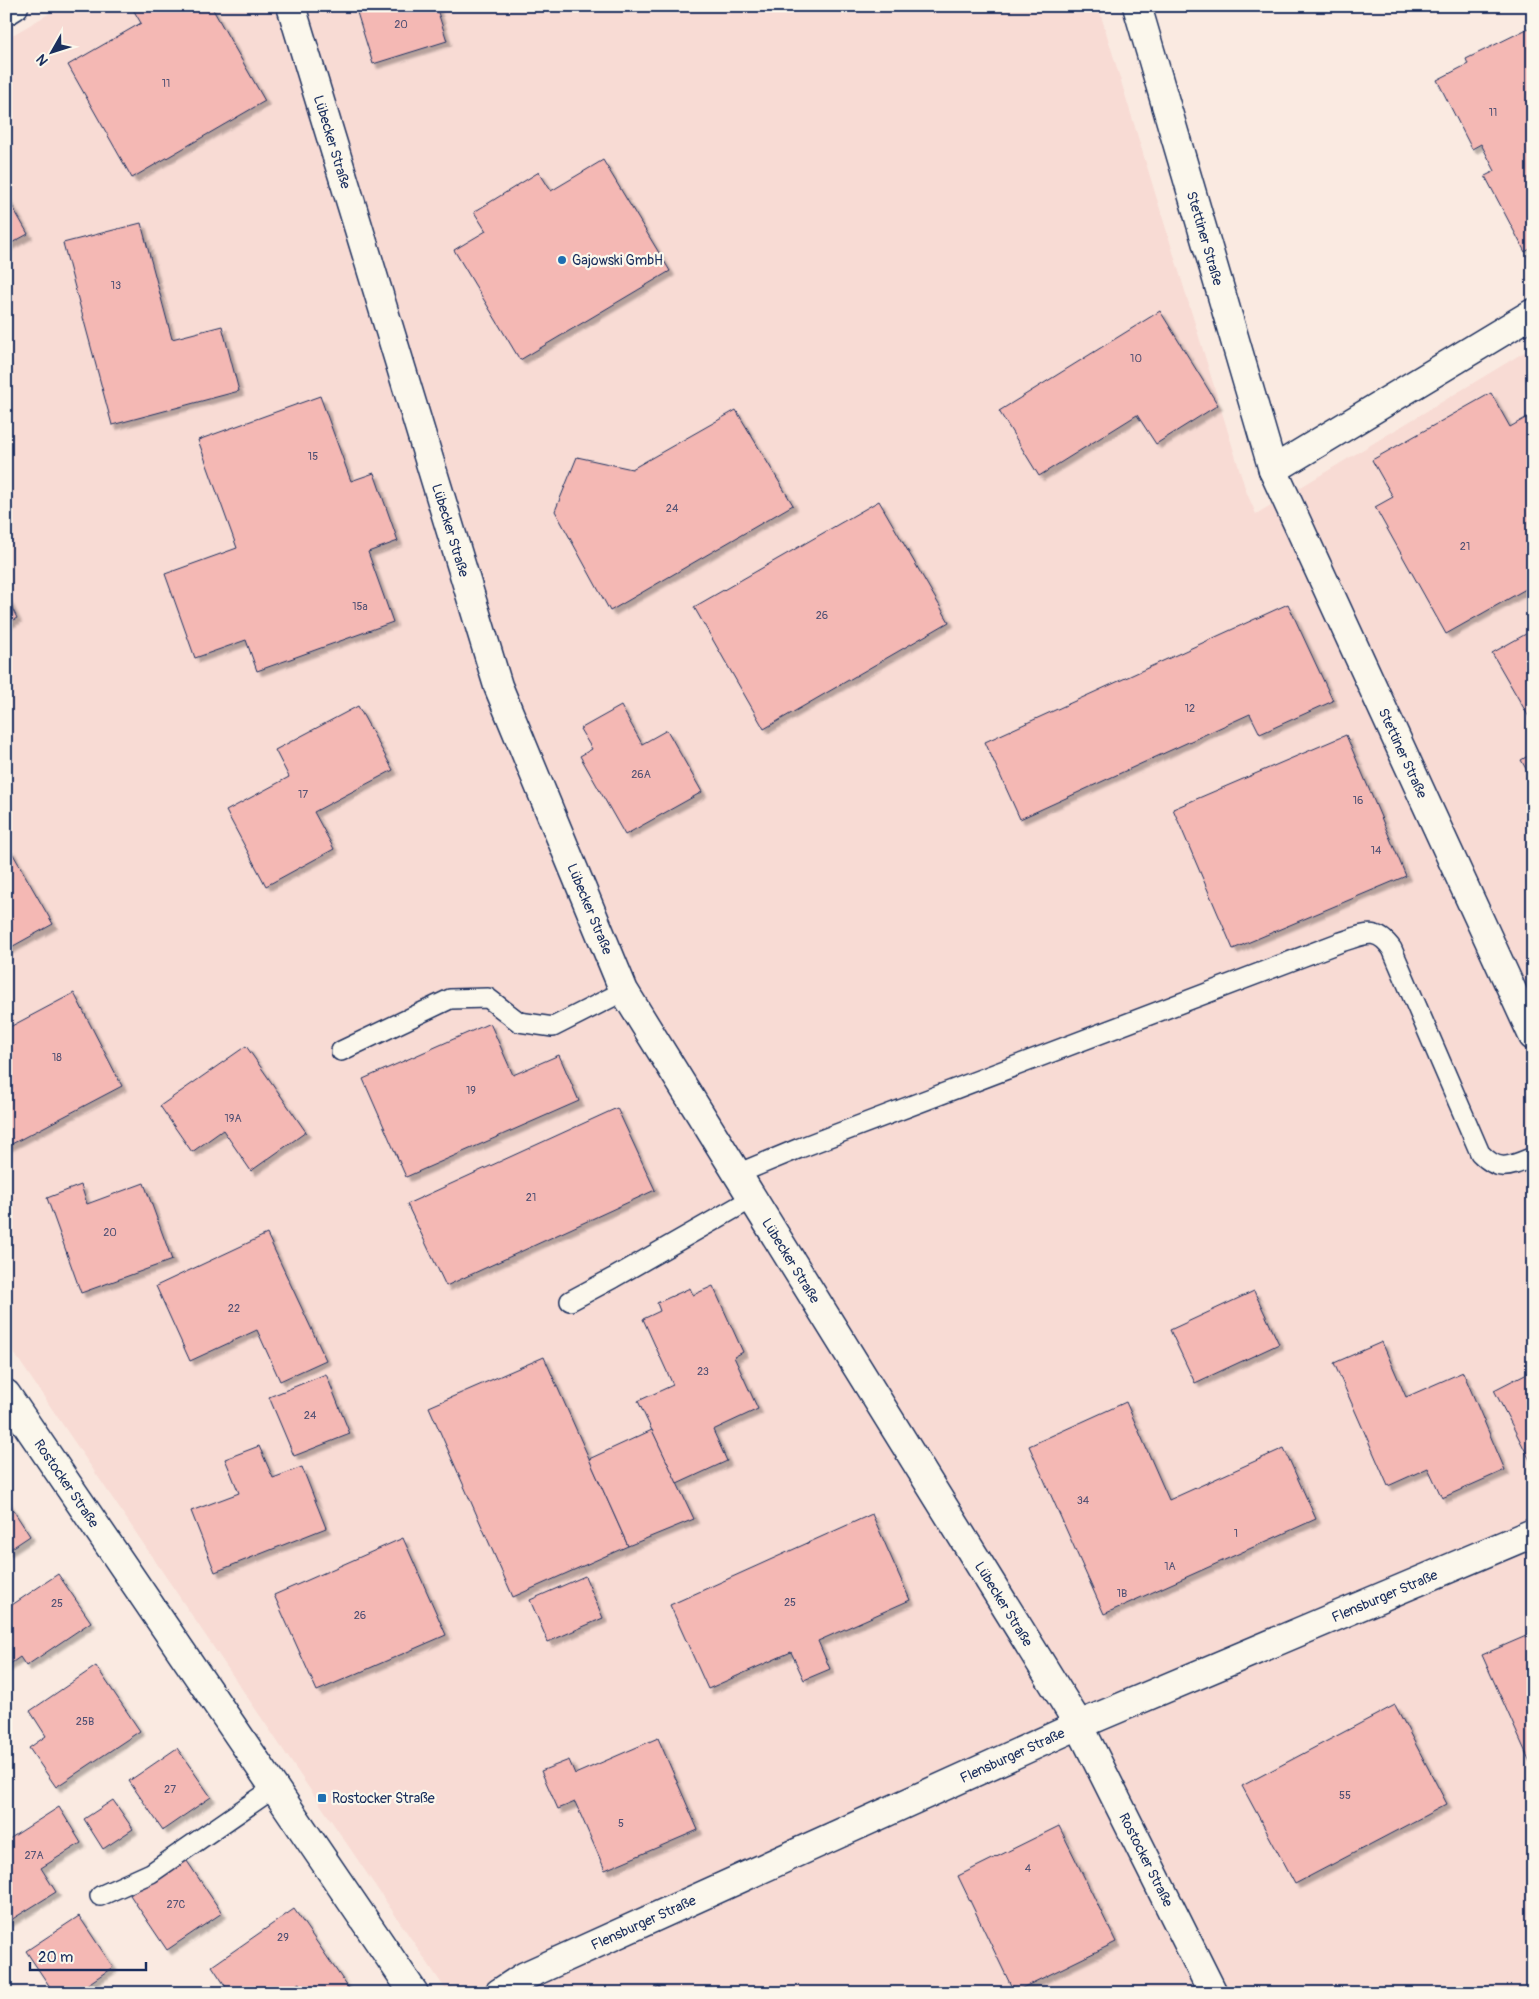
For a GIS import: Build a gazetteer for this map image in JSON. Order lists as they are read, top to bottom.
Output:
{
  "streets": {
    "street": [
      "Lübecker Straße",
      "Stettiner Straße",
      "Rostocker Straße",
      "Flensburger Straße"
    ]
  },
  "crossings": [
    ["Lübecker Straße", "Rostocker Straße"],
    ["Lübecker Straße", "Flensburger Straße"],
    ["Rostocker Straße", "Flensburger Straße"]
  ],
  "places": {
    "other": ["Gajowski GmbH"],
    "transit": ["Rostocker Straße"]
  },
  "house_numbers": [
    "20",
    "11",
    "11",
    "13",
    "10",
    "15",
    "24",
    "21",
    "15a",
    "26",
    "12",
    "26A",
    "17",
    "16",
    "14",
    "18",
    "19",
    "19A",
    "21",
    "20",
    "22",
    "23",
    "24",
    "34",
    "1",
    "1A",
    "1B",
    "25",
    "25",
    "26",
    "25B",
    "27",
    "55",
    "5",
    "27A",
    "4",
    "27C",
    "29"
  ],
  "scale_bar": "20 m",
  "north": "bottom left"
}
